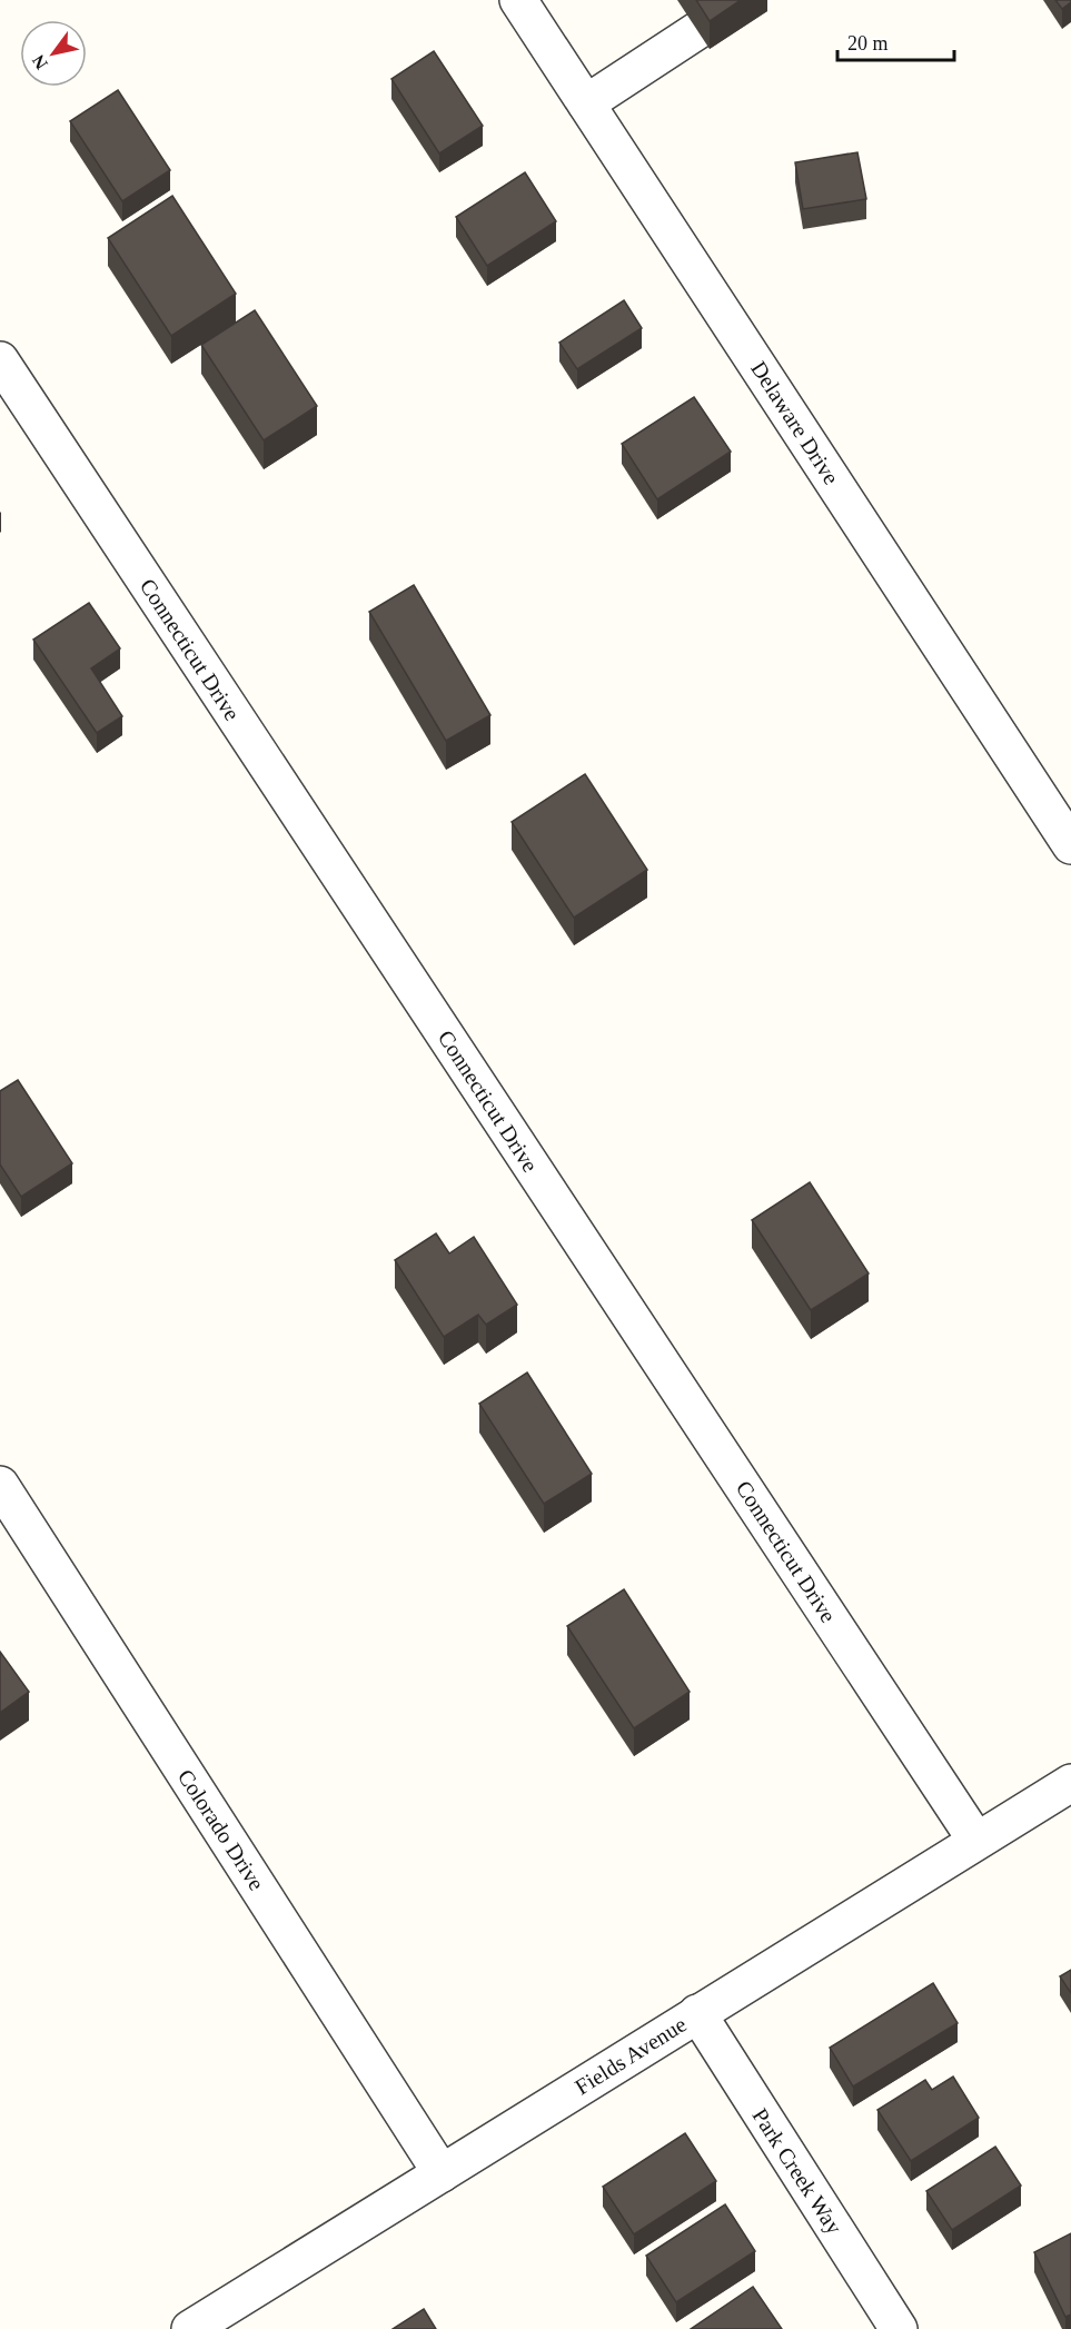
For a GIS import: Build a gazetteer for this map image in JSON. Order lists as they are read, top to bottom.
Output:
{
  "streets": {
    "street": [
      "Delaware Drive",
      "Connecticut Drive",
      "Colorado Drive",
      "Fields Avenue",
      "Park Creek Way"
    ]
  },
  "crossings": [
    ["Connecticut Drive", "Fields Avenue"],
    ["Colorado Drive", "Fields Avenue"],
    ["Fields Avenue", "Park Creek Way"]
  ],
  "scale_bar": "20 m",
  "north": "bottom left"
}
